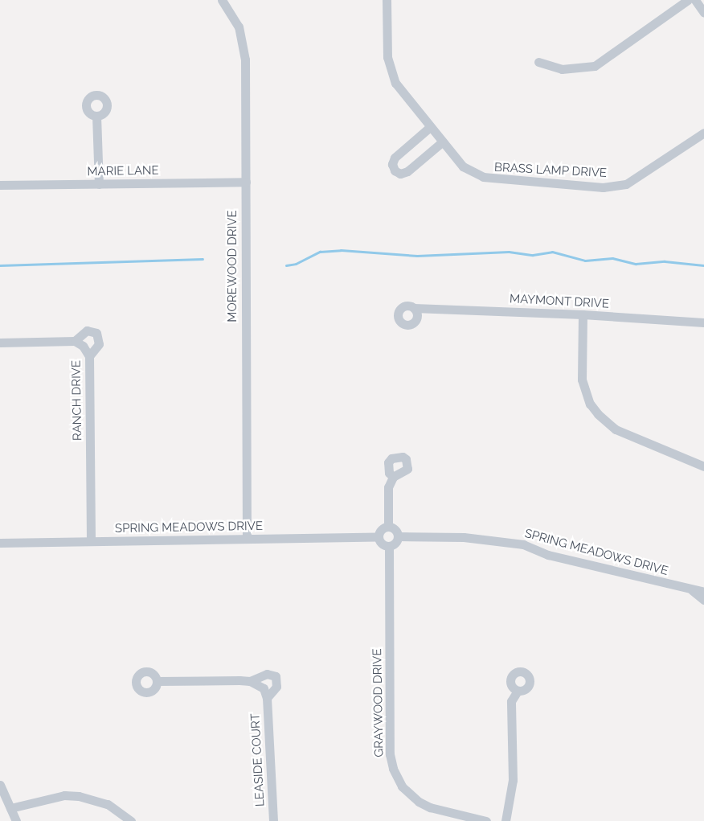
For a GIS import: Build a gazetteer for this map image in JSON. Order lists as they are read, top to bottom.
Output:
{
  "streets": {
    "street": [
      "BRASS LAMP DRIVE",
      "MARIE LANE",
      "MOREWOOD DRIVE",
      "MAYMONT DRIVE",
      "RANCH DRIVE",
      "SPRING MEADOWS DRIVE",
      "GRAYWOOD DRIVE",
      "LEASIDE COURT"
    ]
  },
  "crossings": [
    ["MARIE LANE", "MOREWOOD DRIVE"],
    ["MOREWOOD DRIVE", "SPRING MEADOWS DRIVE"],
    ["RANCH DRIVE", "SPRING MEADOWS DRIVE"],
    ["SPRING MEADOWS DRIVE", "GRAYWOOD DRIVE"]
  ]
}
